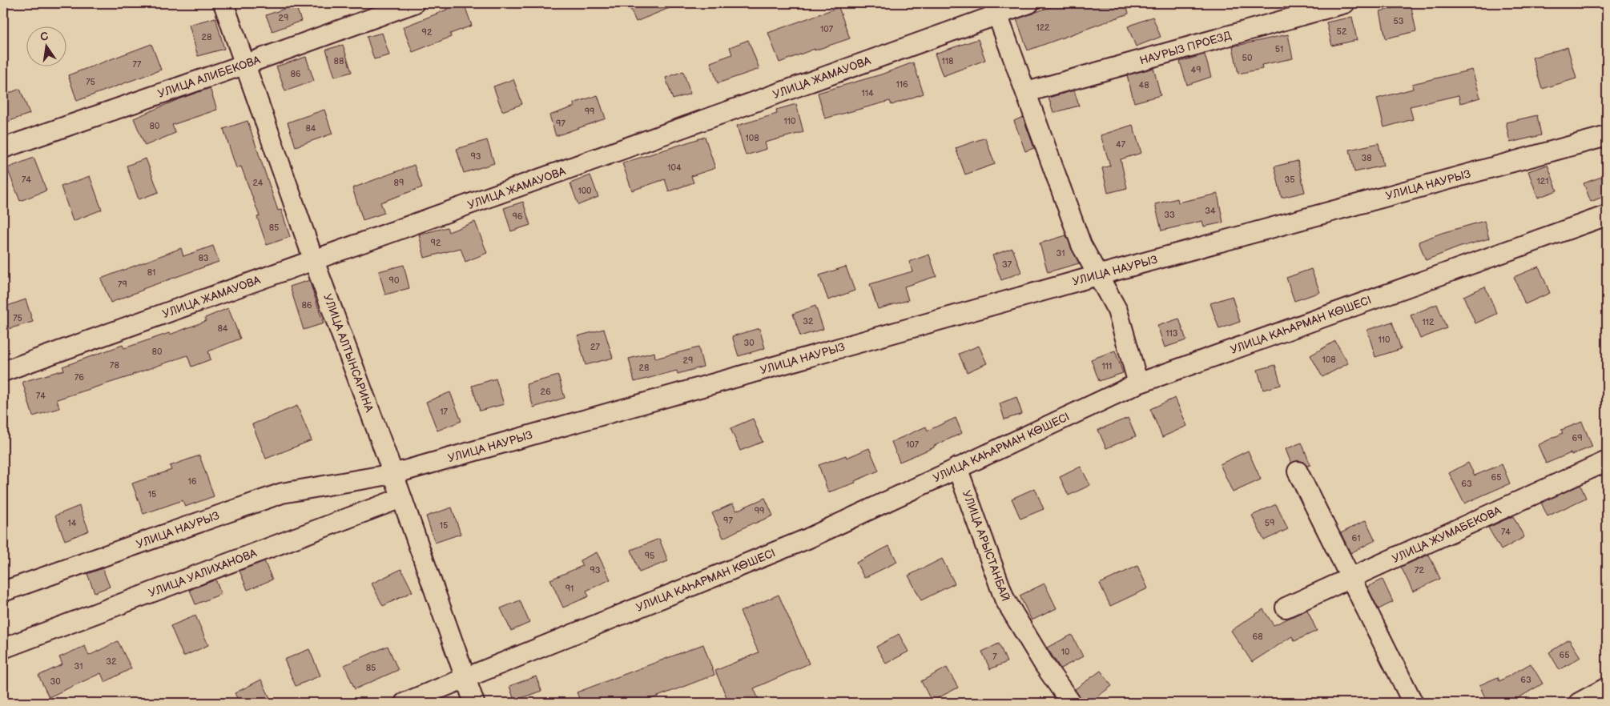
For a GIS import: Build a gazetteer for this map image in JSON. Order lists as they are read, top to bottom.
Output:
{
  "streets": {
    "street": [
      "НАУРЫЗ ПРОЕЗД",
      "УЛИЦА АЛИБЕКОВА",
      "УЛИЦА ЖАМАУОВА",
      "УЛИЦА НАУРЫЗ",
      "УЛИЦА КАҺАРМАН КӨШЕСІ",
      "УЛИЦА АЛТЫНСАРИНА",
      "УЛИЦА ЖУМАБЕКОВА",
      "УЛИЦА АРЫСТАНБАЙ",
      "УЛИЦА УАЛИХАНОВА"
    ]
  },
  "crossings": [
    ["УЛИЦА АЛИБЕКОВА", "УЛИЦА АЛТЫНСАРИНА"],
    ["УЛИЦА ЖАМАУОВА", "УЛИЦА АЛТЫНСАРИНА"],
    ["УЛИЦА НАУРЫЗ", "УЛИЦА АЛТЫНСАРИНА"],
    ["УЛИЦА КАҺАРМАН КӨШЕСІ", "УЛИЦА АЛТЫНСАРИНА"],
    ["УЛИЦА КАҺАРМАН КӨШЕСІ", "УЛИЦА АРЫСТАНБАЙ"],
    ["УЛИЦА АЛТЫНСАРИНА", "УЛИЦА УАЛИХАНОВА"]
  ],
  "house_numbers": [
    "29",
    "53",
    "122",
    "107",
    "52",
    "92",
    "28",
    "51",
    "50",
    "88",
    "118",
    "77",
    "49",
    "86",
    "75",
    "116",
    "48",
    "114",
    "99",
    "110",
    "97",
    "80",
    "84",
    "108",
    "47",
    "93",
    "38",
    "104",
    "74",
    "35",
    "121",
    "24",
    "89",
    "100",
    "34",
    "33",
    "96",
    "85",
    "92",
    "31",
    "83",
    "37",
    "81",
    "90",
    "79",
    "86",
    "75",
    "32",
    "112",
    "84",
    "113",
    "110",
    "30",
    "27",
    "80",
    "108",
    "29",
    "78",
    "111",
    "28",
    "76",
    "26",
    "74",
    "17",
    "69",
    "107",
    "65",
    "16",
    "63",
    "15",
    "99",
    "97",
    "14",
    "59",
    "15",
    "74",
    "61",
    "95",
    "93",
    "72",
    "91",
    "68",
    "10",
    "65",
    "7",
    "32",
    "31",
    "85",
    "63",
    "30"
  ],
  "north": "top"
}
